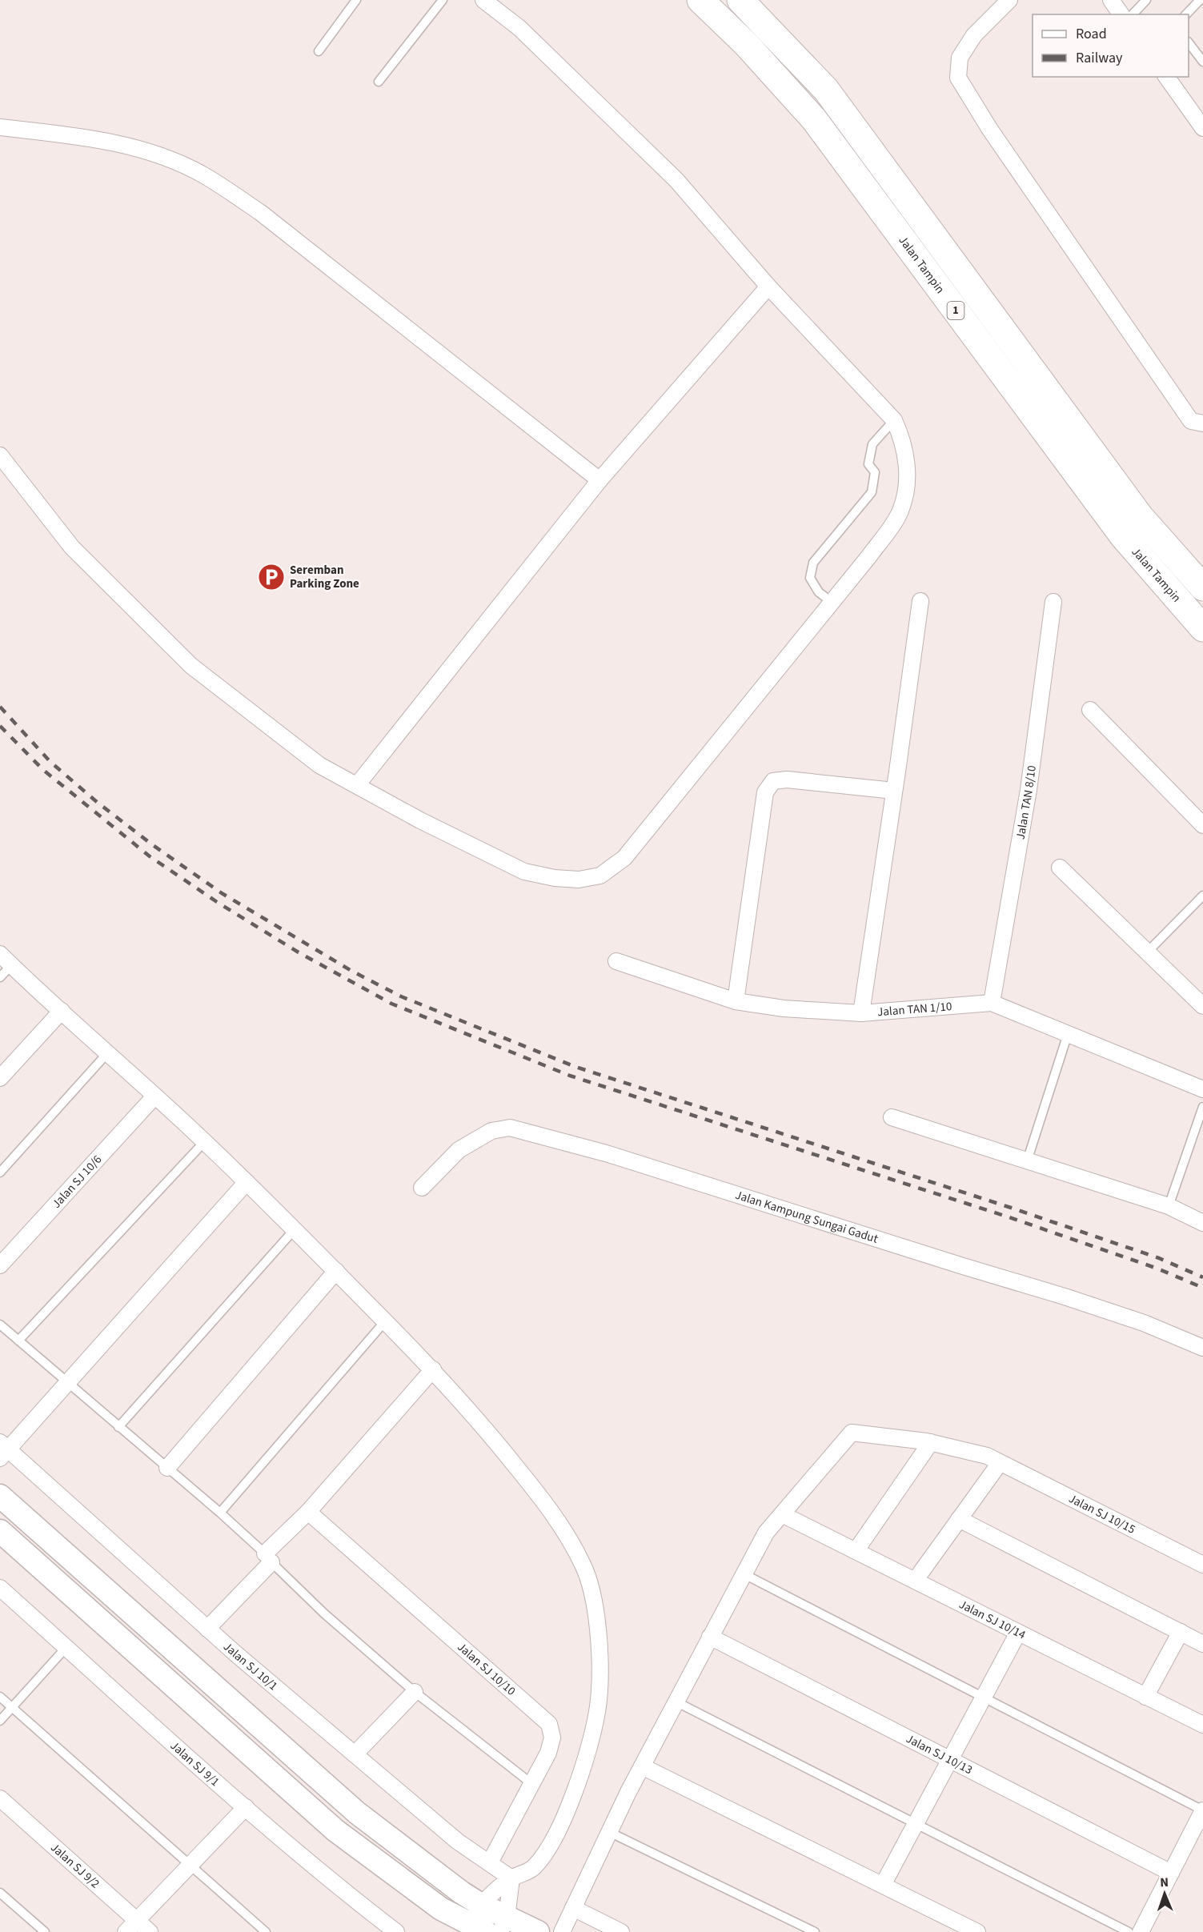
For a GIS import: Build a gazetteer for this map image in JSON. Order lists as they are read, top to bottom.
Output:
{
  "streets": {
    "highway": ["Jalan Tampin", "1"],
    "street": [
      "Jalan TAN 8/10",
      "Jalan TAN 1/10",
      "Jalan SJ 10/6",
      "Jalan Kampung Sungai Gadut",
      "Jalan SJ 10/15",
      "Jalan SJ 10/14",
      "Jalan SJ 10/1",
      "Jalan SJ 10/10",
      "Jalan SJ 10/13",
      "Jalan SJ 9/1",
      "Jalan SJ 9/2"
    ]
  },
  "crossings": [
    ["Jalan TAN 8/10", "Jalan TAN 1/10"],
    ["Jalan SJ 10/15", "Jalan SJ 10/14"],
    ["Jalan SJ 10/1", "Jalan SJ 10/10"]
  ],
  "places": {
    "parking": ["Seremban Parking Zone"]
  },
  "legend": ["Road", "Railway"],
  "north": "top"
}
